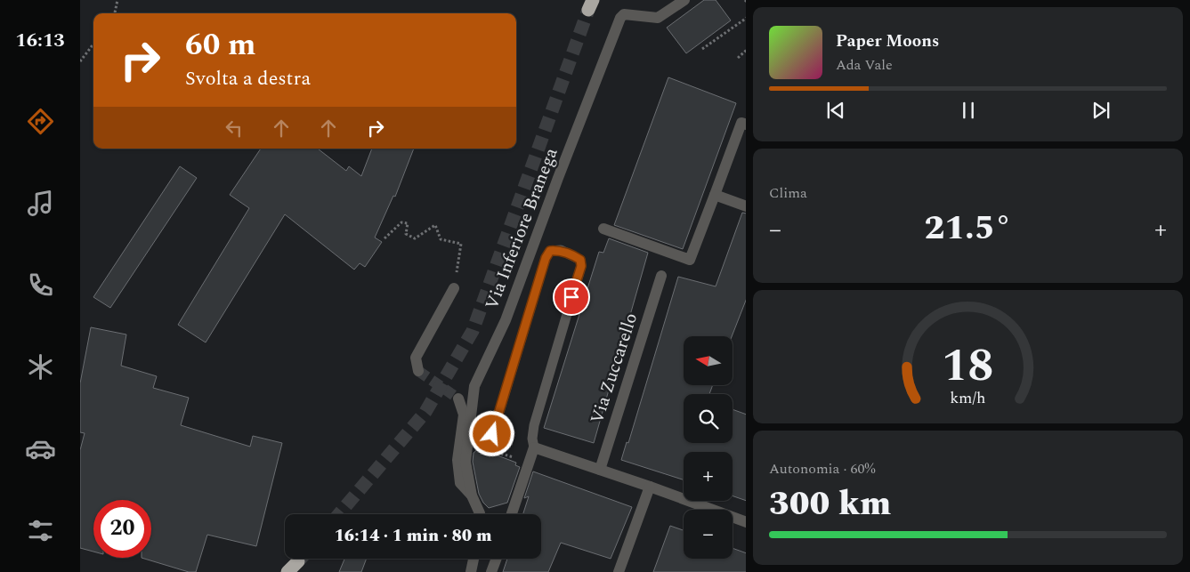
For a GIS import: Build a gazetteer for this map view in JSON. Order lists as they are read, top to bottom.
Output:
{
  "streets": {
    "street": ["Via Inferiore Branega", "Via Zuccarello"]
  },
  "north": "left",
  "page": {
    "tabs": "16:13",
    "turn": ["60 m", "Svolta a destra"],
    "song": ["Paper Moons", "Ada Vale"],
    "tile": [
      "Clima",
      ["Autonomia · 60%", "300 km"]
    ],
    "heat": ["−", "21.5°", "+"],
    "map_buttons": ["+", "−"],
    "limit": "20",
    "trip": "16:14 · 1 min · 80 m",
    "gauge": ["18", "km/h"]
  }
}
